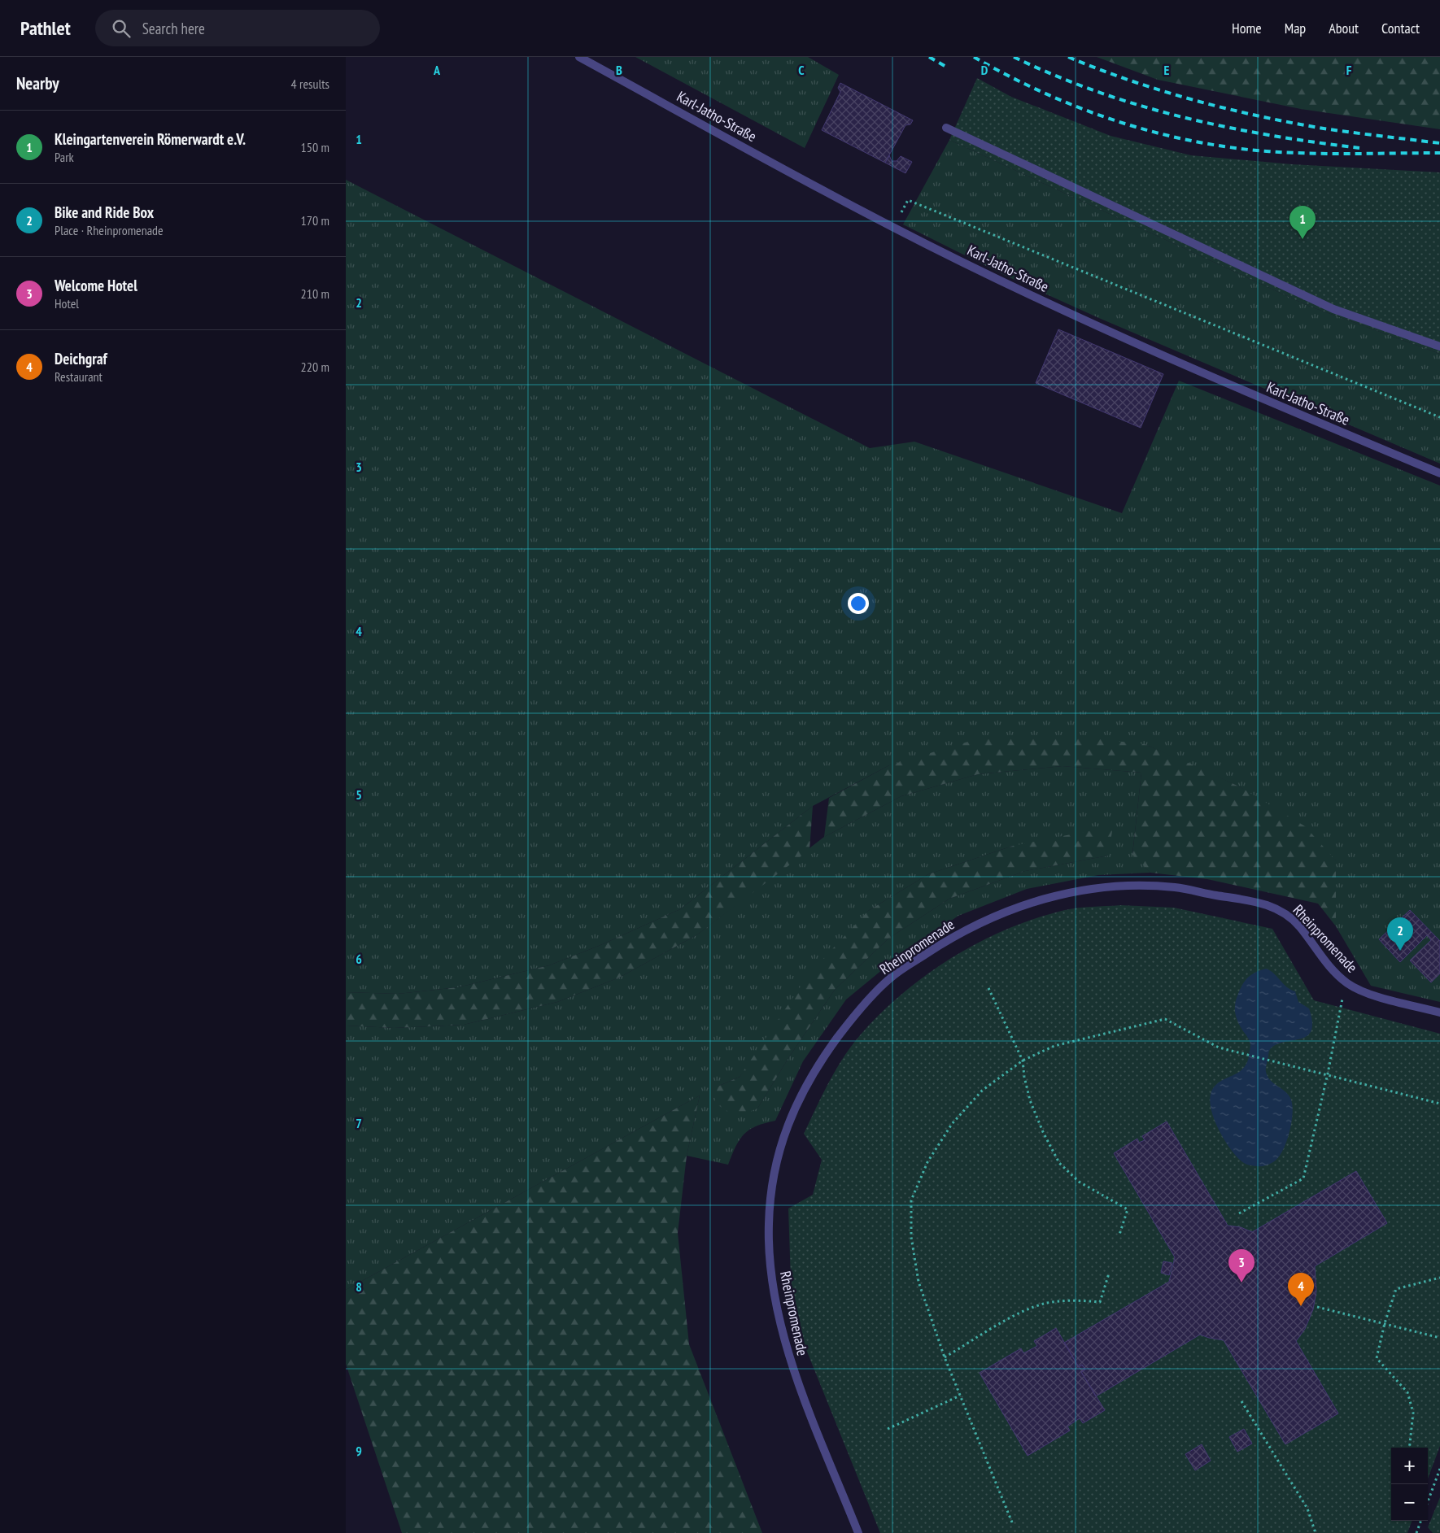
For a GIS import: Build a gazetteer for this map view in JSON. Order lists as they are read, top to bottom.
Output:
{
  "streets": {
    "street": ["Karl-Jatho-Straße", "Rheinpromenade"]
  },
  "page": {
    "header": "Pathlet",
    "search": "Search here",
    "nav": [
      "Home",
      "Map",
      "About",
      "Contact"
    ],
    "heading": ["Nearby", "4 results"],
    "list": [
      {
        "mark": "1",
        "name": "Kleingartenverein Römerwardt e.V.",
        "note": "Park",
        "value": "150 m"
      },
      {
        "mark": "2",
        "name": "Bike and Ride Box",
        "note": "Place · Rheinpromenade",
        "value": "170 m"
      },
      {
        "mark": "3",
        "name": "Welcome Hotel",
        "note": "Hotel",
        "value": "210 m"
      },
      {
        "mark": "4",
        "name": "Deichgraf",
        "note": "Restaurant",
        "value": "220 m"
      }
    ],
    "pins": [
      "1",
      "2",
      "3",
      "4"
    ],
    "map_buttons": ["+", "−"]
  },
  "grid": {
    "columns": [
      "A",
      "B",
      "C",
      "D",
      "E",
      "F"
    ],
    "rows": [
      "1",
      "2",
      "3",
      "4",
      "5",
      "6",
      "7",
      "8",
      "9"
    ]
  }
}
